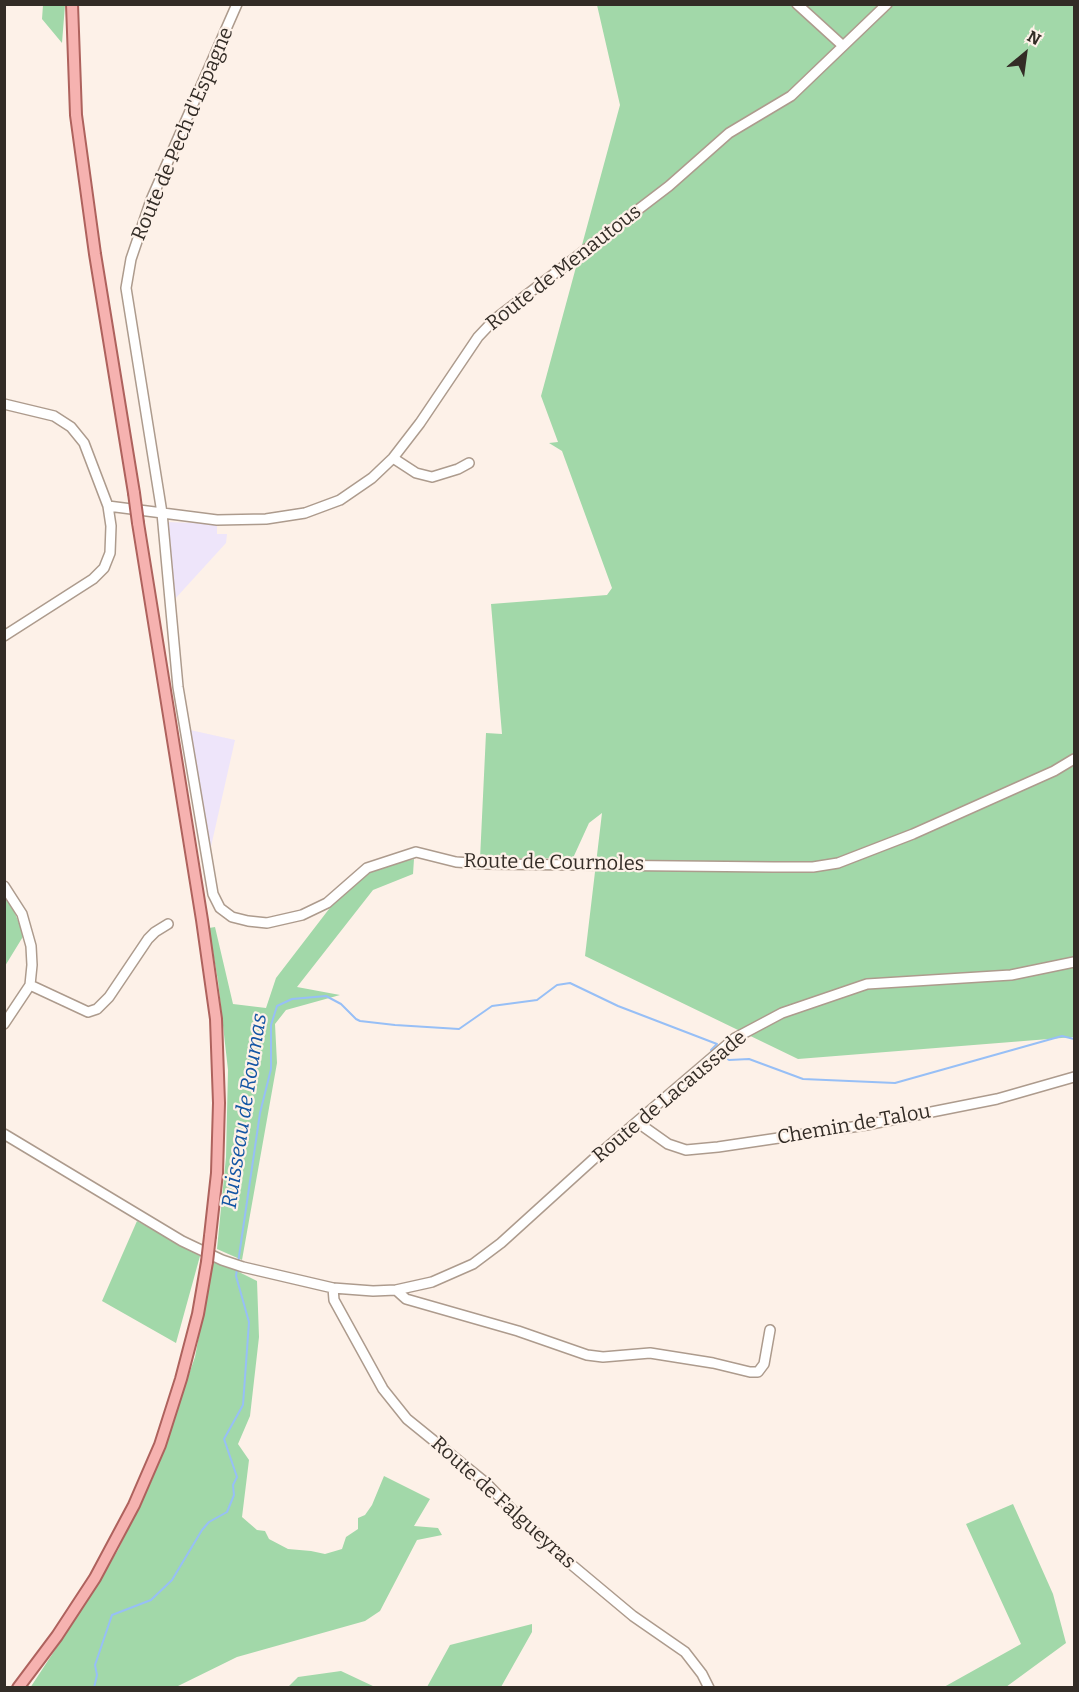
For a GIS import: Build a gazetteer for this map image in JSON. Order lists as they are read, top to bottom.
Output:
{
  "streets": {
    "street": [
      "Route de Pech d'Espagne",
      "Route de Menautous",
      "Route de Cournoles",
      "Route de Lacaussade",
      "Chemin de Talou",
      "Route de Falgueyras"
    ]
  },
  "crossings": [
    ["Route de Pech d'Espagne", "Route de Menautous"],
    ["Route de Pech d'Espagne", "Route de Cournoles"],
    ["Route de Menautous", "Route de Cournoles"],
    ["Route de Lacaussade", "Chemin de Talou"],
    ["Route de Lacaussade", "Route de Falgueyras"]
  ],
  "water": ["Ruisseau de Roumas"],
  "north": "top right"
}
